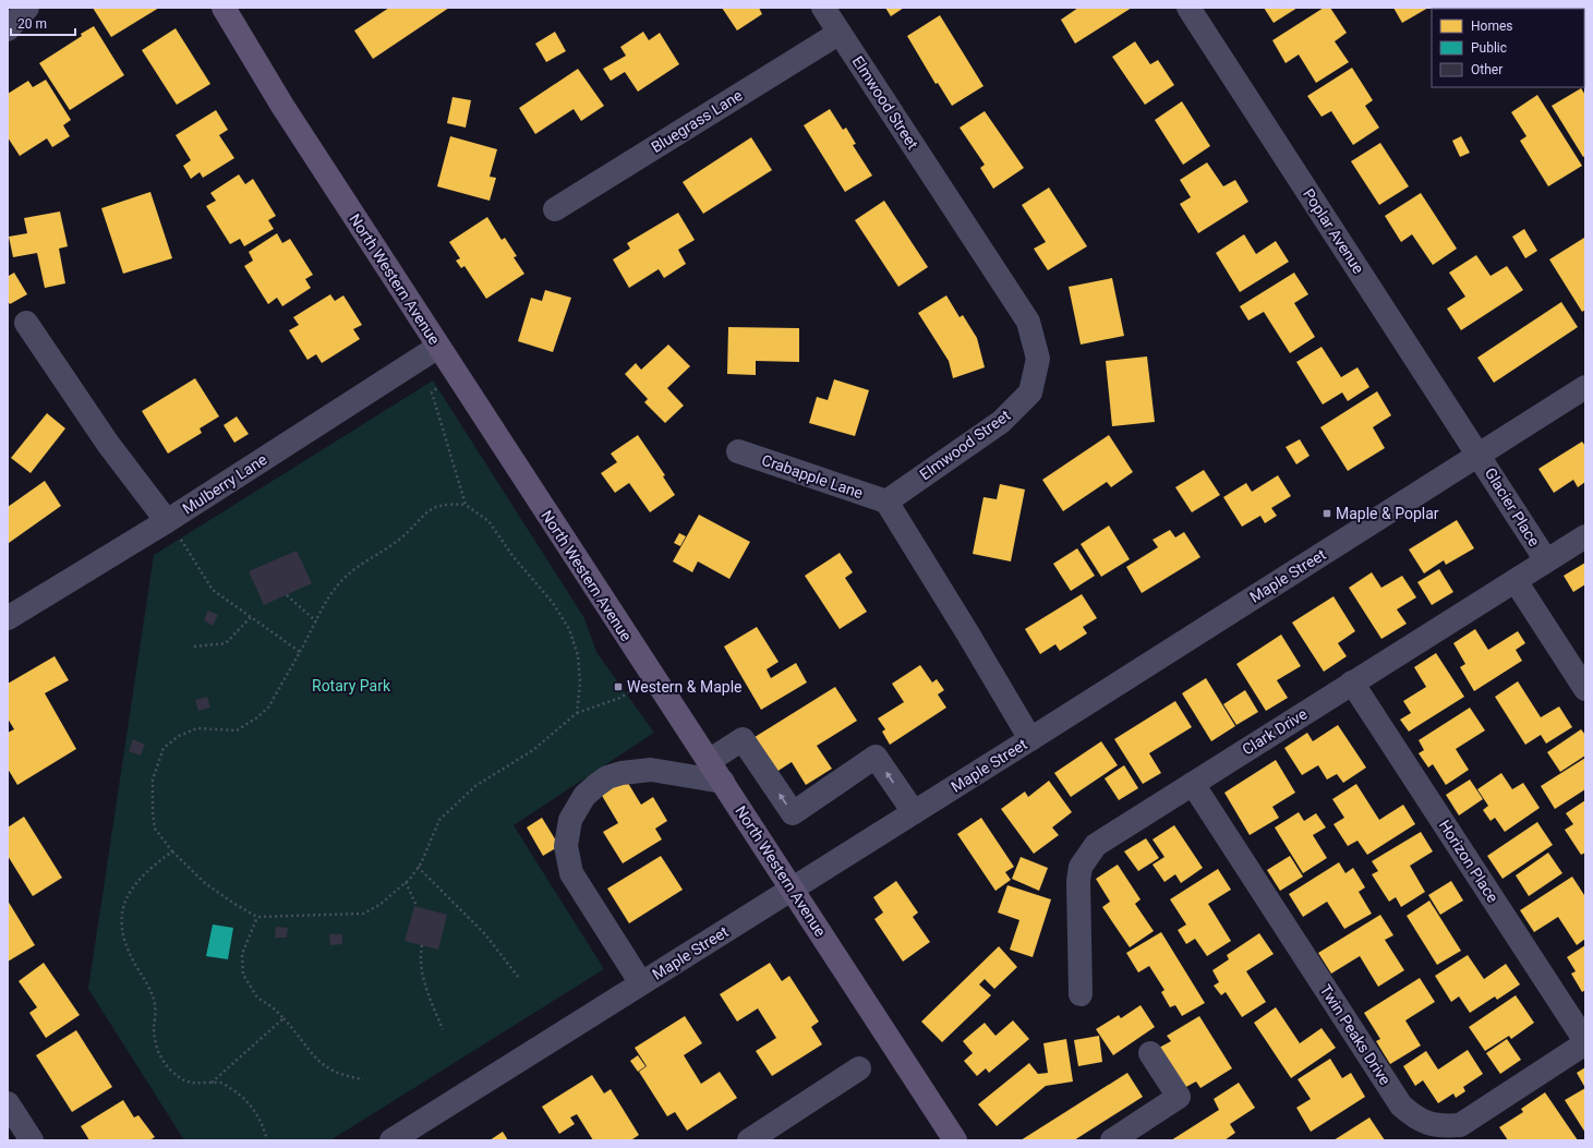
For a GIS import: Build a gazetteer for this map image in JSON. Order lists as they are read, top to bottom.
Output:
{
  "streets": {
    "main road": ["North Western Avenue"],
    "street": [
      "Elmwood Street",
      "Bluegrass Lane",
      "Poplar Avenue",
      "Crabapple Lane",
      "Mulberry Lane",
      "Glacier Place",
      "Maple Street",
      "Clark Drive",
      "Horizon Place",
      "Twin Peaks Drive"
    ]
  },
  "crossings": [
    ["Elmwood Street", "Bluegrass Lane"],
    ["Elmwood Street", "Crabapple Lane"],
    ["Poplar Avenue", "Glacier Place"],
    ["Poplar Avenue", "Maple Street"],
    ["North Western Avenue", "Mulberry Lane"],
    ["North Western Avenue", "Maple Street"],
    ["Glacier Place", "Maple Street"],
    ["Glacier Place", "Clark Drive"],
    ["Clark Drive", "Horizon Place"],
    ["Clark Drive", "Twin Peaks Drive"],
    ["Horizon Place", "Twin Peaks Drive"]
  ],
  "parks": ["Rotary Park"],
  "places": {
    "transit": ["Maple & Poplar", "Western & Maple"]
  },
  "legend": ["Homes", "Public", "Other"],
  "scale_bar": "20 m"
}
